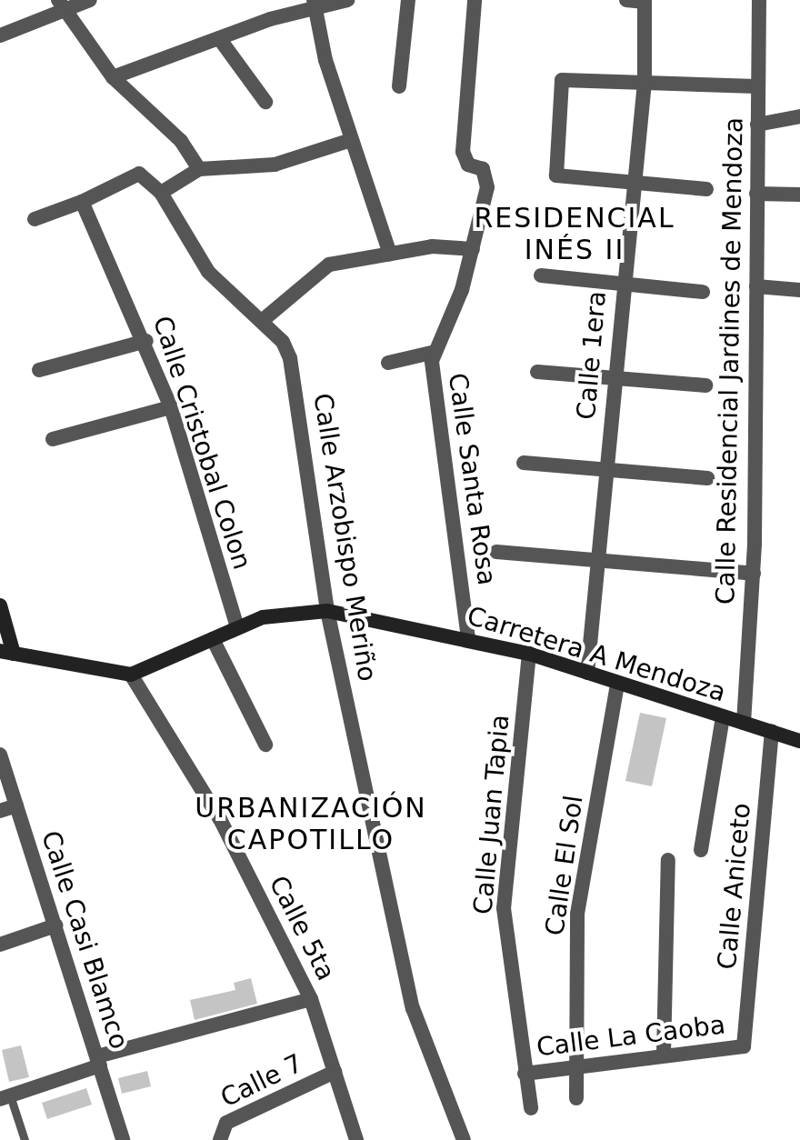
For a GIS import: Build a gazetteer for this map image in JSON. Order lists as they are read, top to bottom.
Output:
{
  "streets": {
    "street": [
      "Calle 1era",
      "Calle Residencial Jardines de Mendoza",
      "Calle Cristobal Colon",
      "Calle Santa Rosa",
      "Calle Arzobispo Meriño",
      "Carretera A Mendoza",
      "Calle Juan Tapia",
      "Calle El Sol",
      "Calle Aniceto",
      "Calle 5ta",
      "Calle Casi Blamco",
      "Calle La Caoba",
      "Calle 7"
    ]
  },
  "crossings": [
    ["Calle 1era", "Carretera A Mendoza"],
    ["Calle Residencial Jardines de Mendoza", "Carretera A Mendoza"],
    ["Calle Cristobal Colon", "Carretera A Mendoza"],
    ["Calle Santa Rosa", "Carretera A Mendoza"],
    ["Calle Arzobispo Meriño", "Carretera A Mendoza"],
    ["Carretera A Mendoza", "Calle Juan Tapia"],
    ["Carretera A Mendoza", "Calle El Sol"],
    ["Carretera A Mendoza", "Calle Aniceto"],
    ["Carretera A Mendoza", "Calle 5ta"],
    ["Calle Juan Tapia", "Calle La Caoba"],
    ["Calle El Sol", "Calle La Caoba"],
    ["Calle Aniceto", "Calle La Caoba"],
    ["Calle 5ta", "Calle 7"]
  ],
  "districts": ["RESIDENCIAL INÉS II", "URBANIZACIÓN CAPOTILLO"]
}
